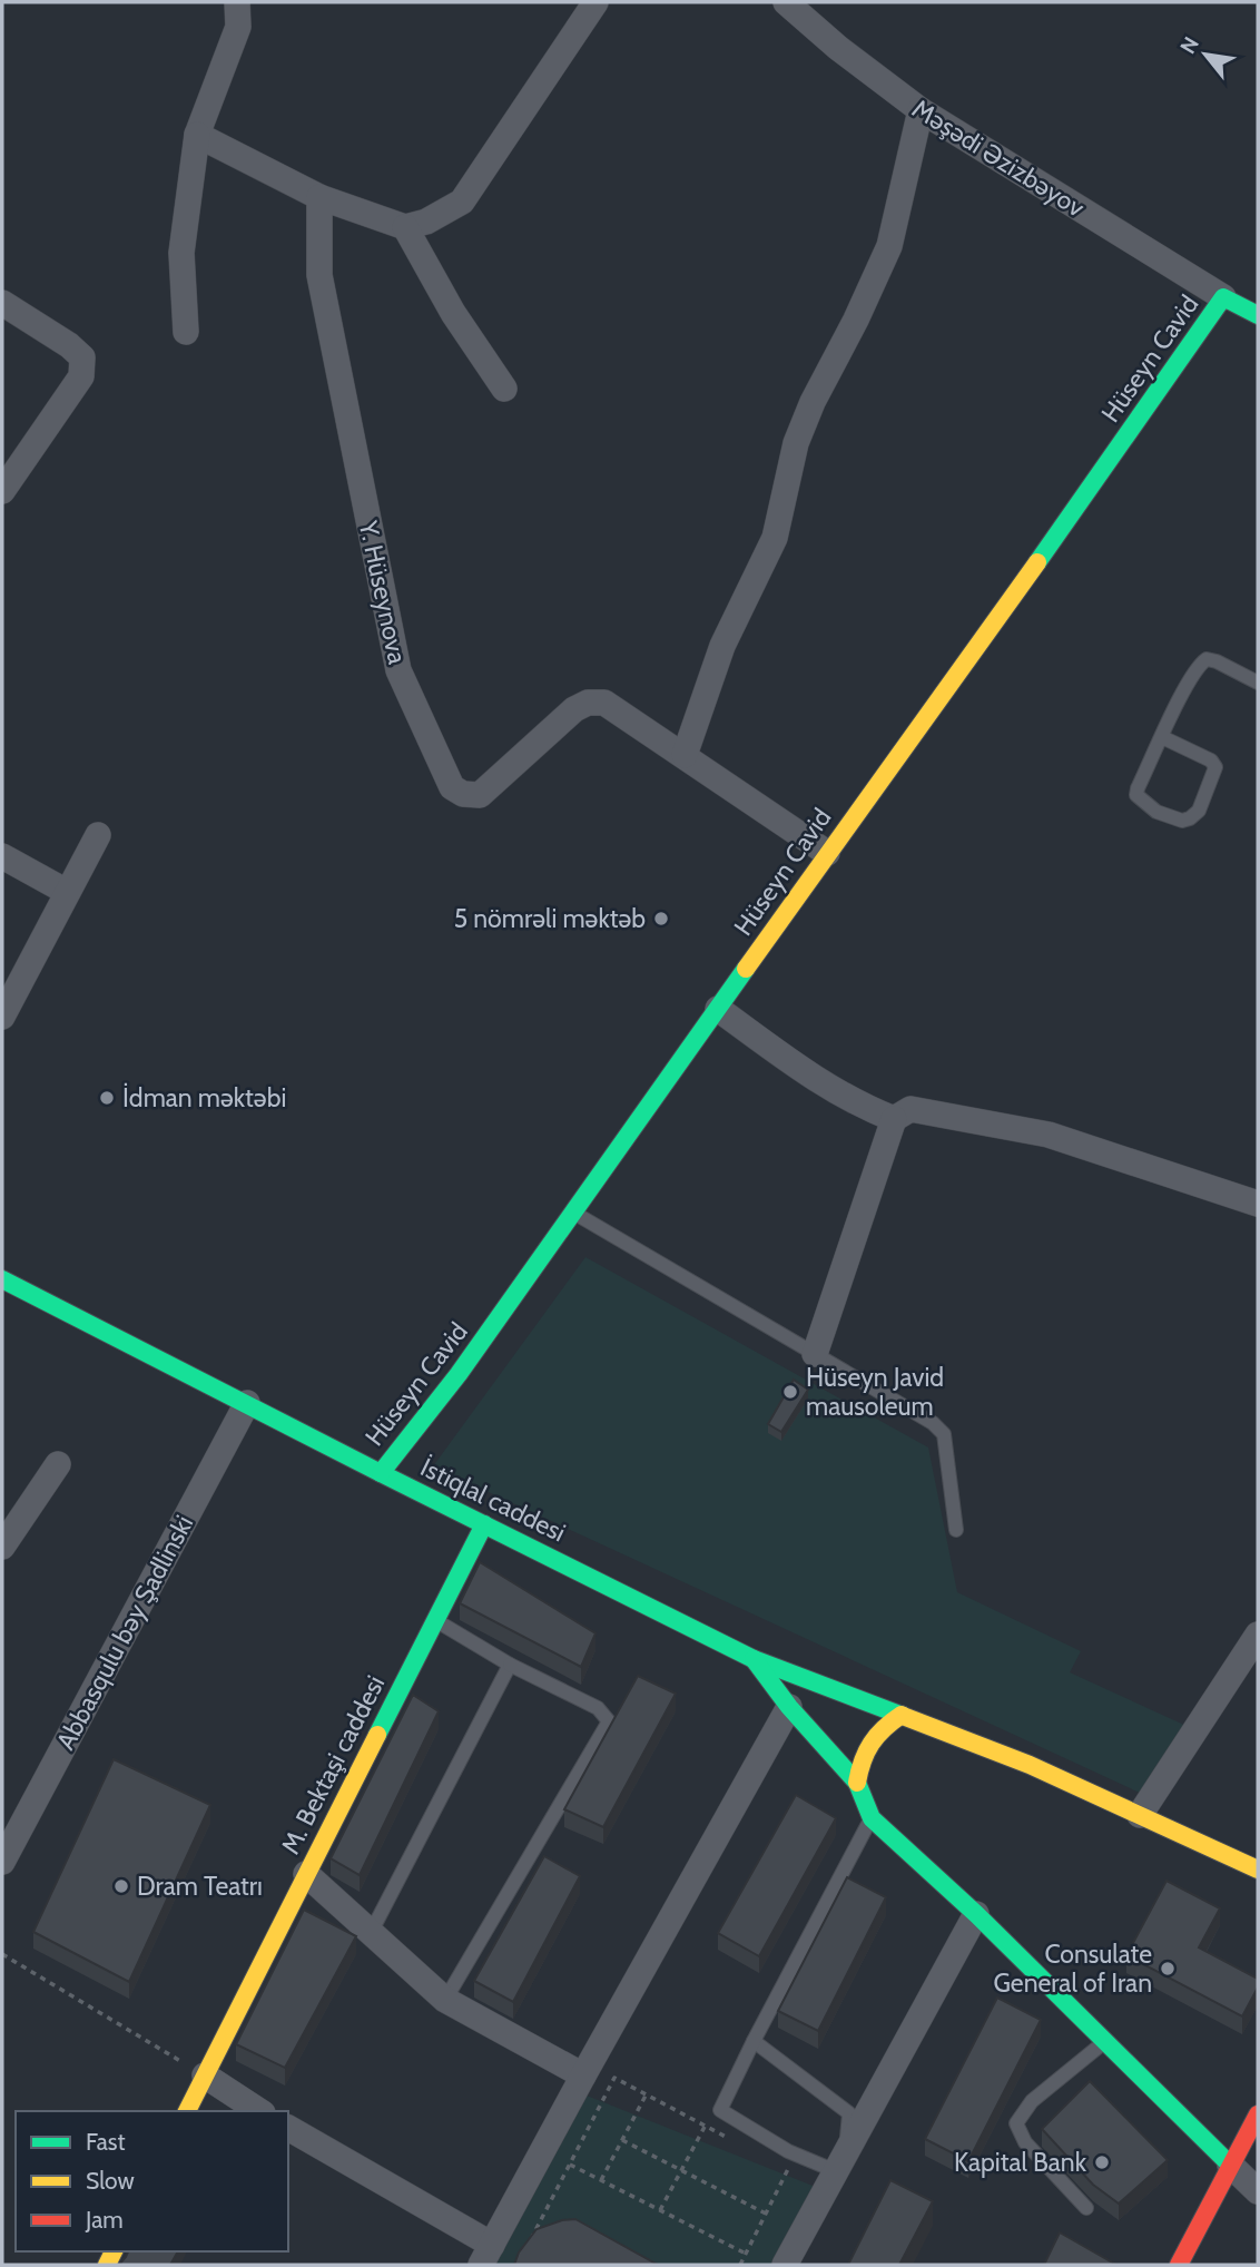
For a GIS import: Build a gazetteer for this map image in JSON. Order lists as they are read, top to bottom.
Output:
{
  "streets": {
    "main road": ["Hüseyn Cavid", "İstiqlal caddesi", "M. Bektaşi caddesi"],
    "street": ["Məşədi Əzizbəyov", "Y. Hüseynova", "Abbasqulu bəy Şadlinski"]
  },
  "crossings": [
    ["Məşədi Əzizbəyov", "Hüseyn Cavid"],
    ["Hüseyn Cavid", "Y. Hüseynova"],
    ["Hüseyn Cavid", "İstiqlal caddesi"],
    ["İstiqlal caddesi", "Abbasqulu bəy Şadlinski"],
    ["İstiqlal caddesi", "M. Bektaşi caddesi"]
  ],
  "places": [
    "5 nömrəli məktəb",
    "İdman məktəbi",
    "Hüseyn Javid mausoleum",
    "Dram Teatrı",
    "Consulate General of Iran",
    "Kapital Bank"
  ],
  "legend": ["Fast", "Slow", "Jam"],
  "north": "top left"
}
